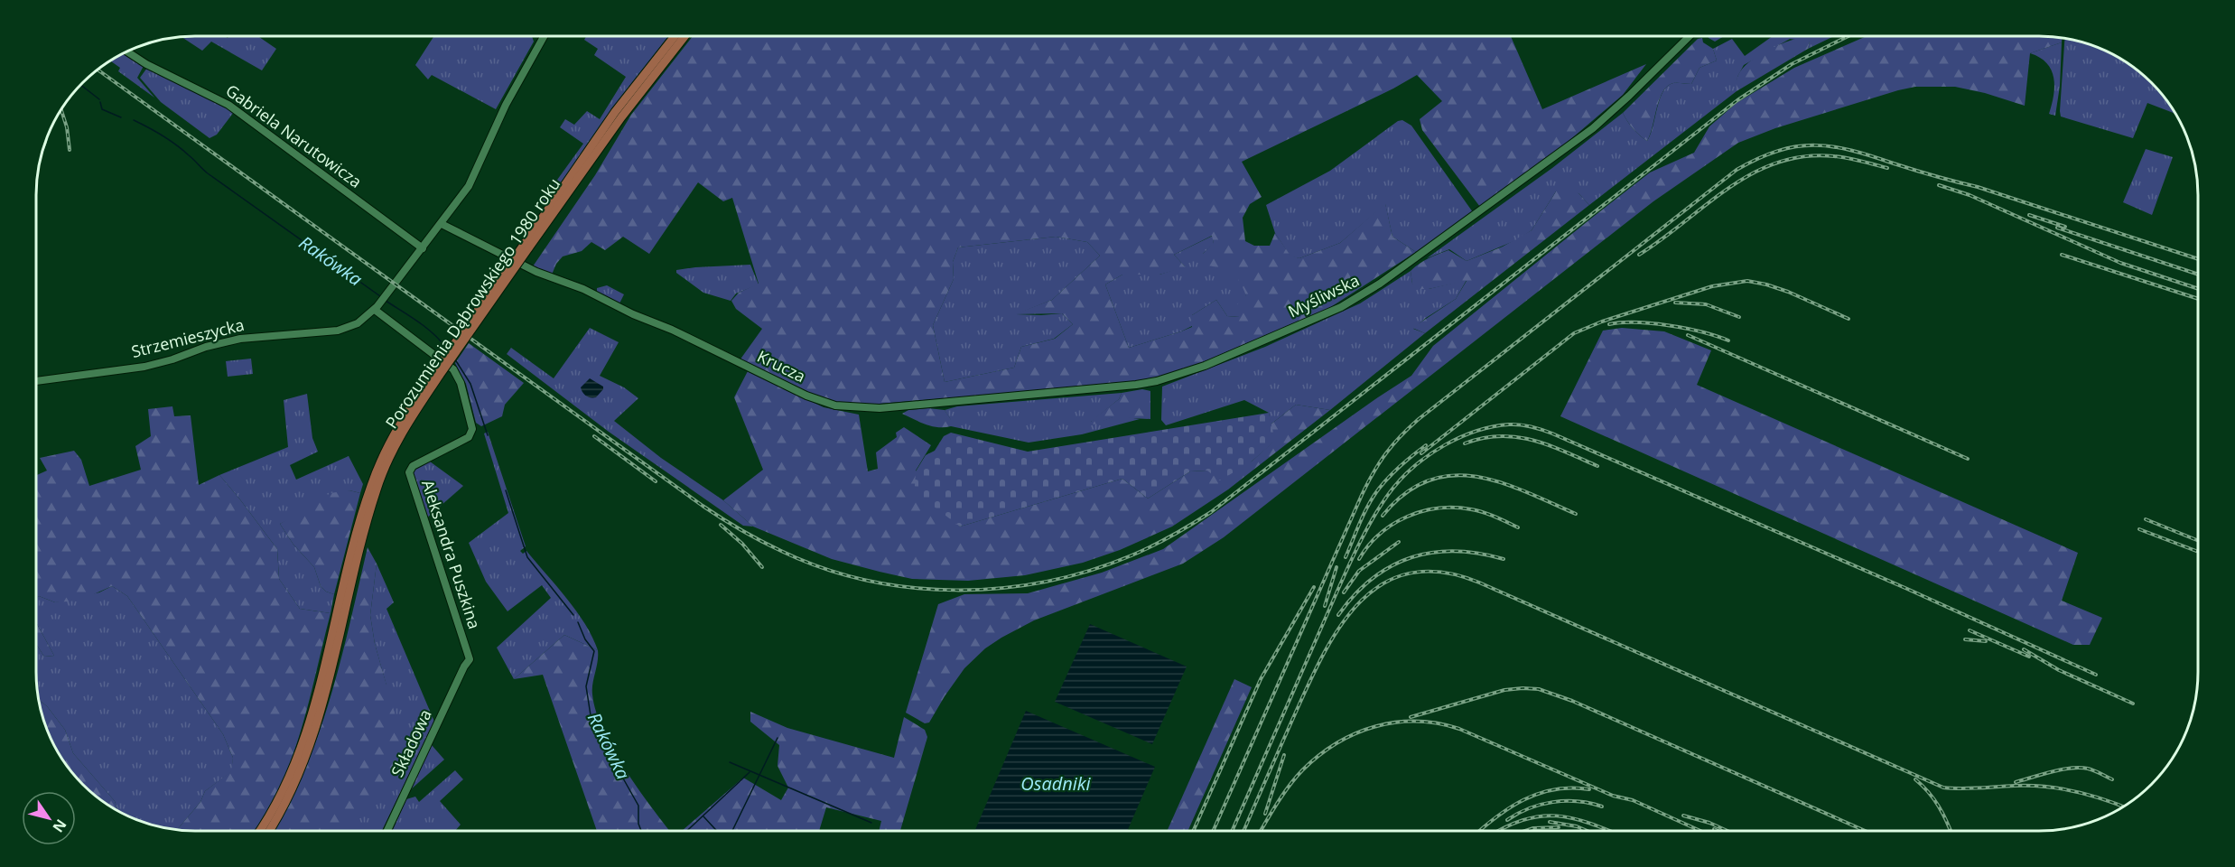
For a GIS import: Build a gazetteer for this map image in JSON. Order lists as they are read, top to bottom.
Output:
{
  "streets": {
    "main road": ["Porozumienia Dąbrowskiego 1980 roku"],
    "street": [
      "Gabriela Narutowicza",
      "Myśliwska",
      "Strzemieszycka",
      "Krucza",
      "Aleksandra Puszkina",
      "Składowa"
    ]
  },
  "crossings": [
    ["Gabriela Narutowicza", "Strzemieszycka"],
    ["Myśliwska", "Krucza"],
    ["Strzemieszycka", "Krucza"],
    ["Strzemieszycka", "Aleksandra Puszkina"],
    ["Aleksandra Puszkina", "Składowa"]
  ],
  "water": ["Rakówka", "Osadniki"],
  "north": "bottom right"
}
